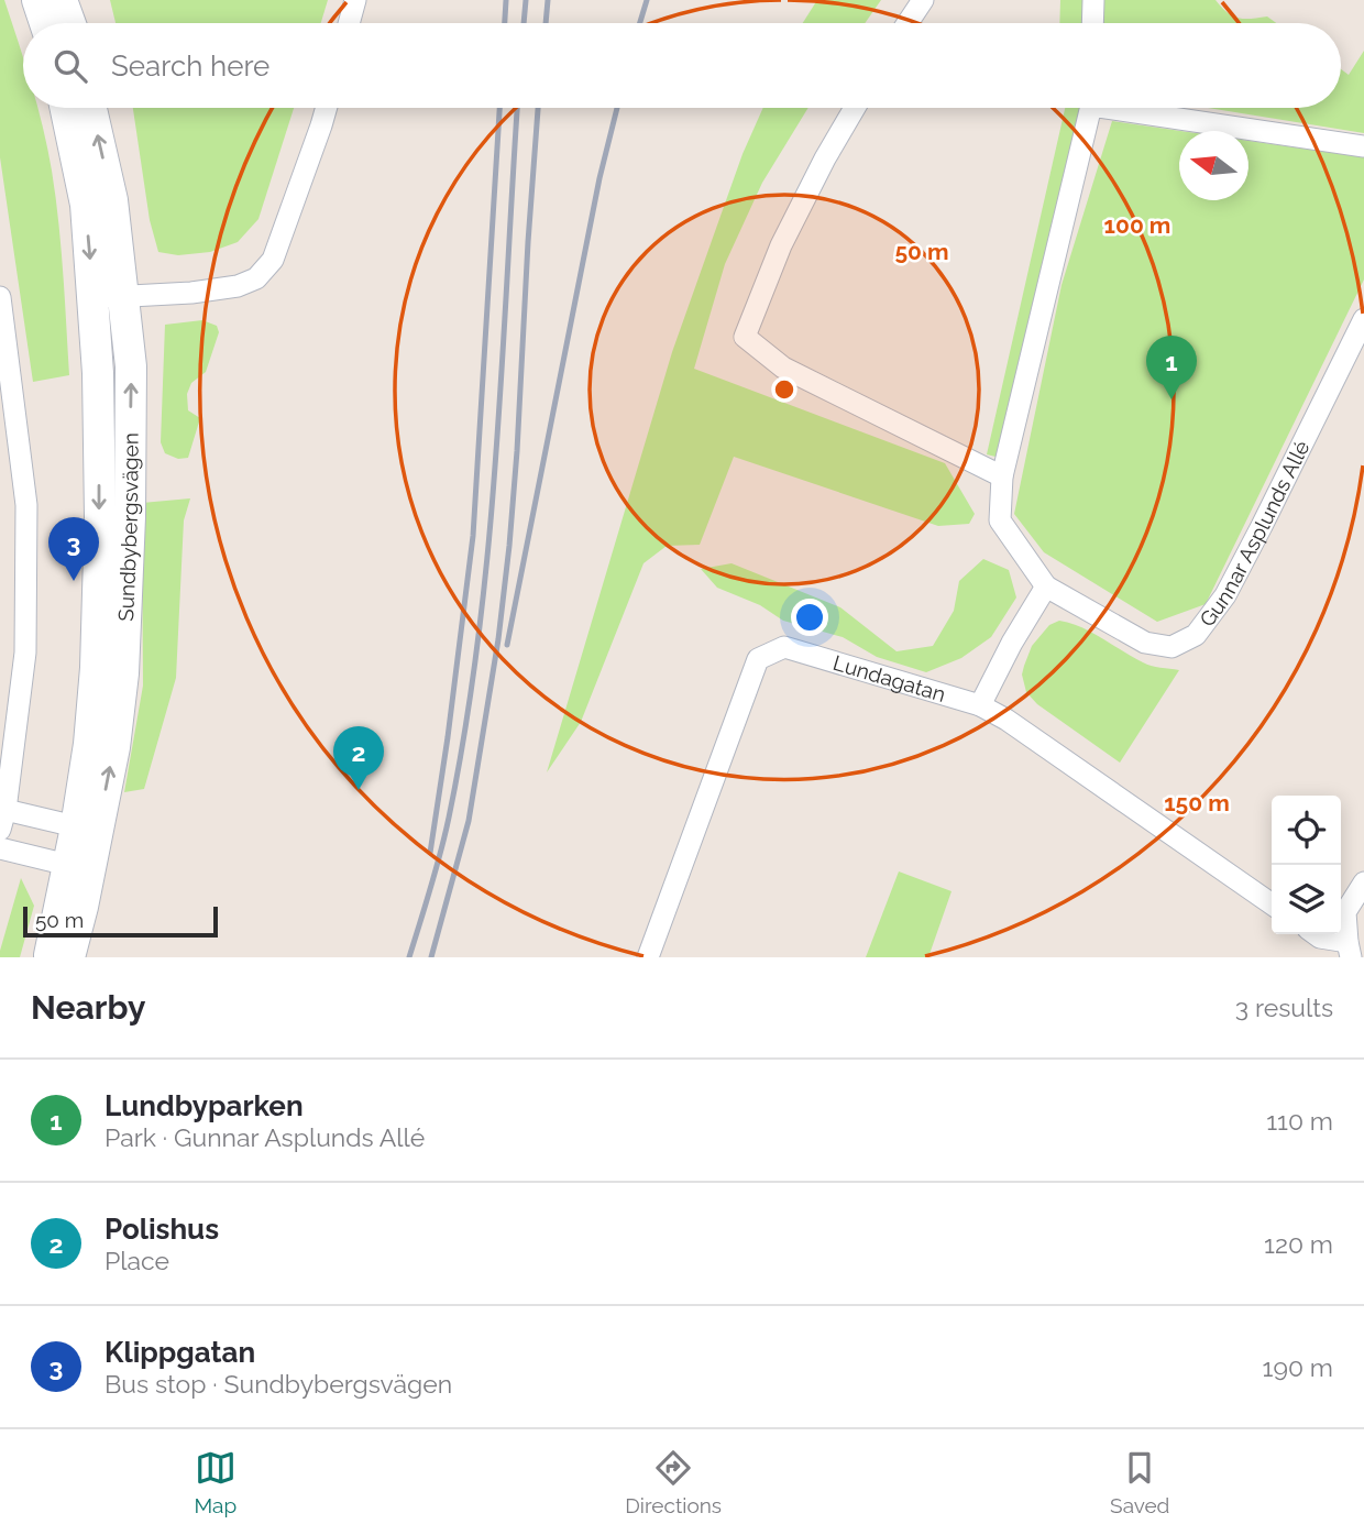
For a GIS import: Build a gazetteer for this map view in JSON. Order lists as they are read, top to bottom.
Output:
{
  "streets": {
    "main road": ["Sundbybergsvägen"],
    "street": ["Gunnar Asplunds Allé", "Lundagatan"]
  },
  "scale_bar": "50 m",
  "north": "left",
  "page": {
    "search": "Search here",
    "pins": ["1", "3", "2"],
    "scale": "50 m",
    "heading": ["Nearby", "3 results"],
    "list": [
      {
        "mark": "1",
        "name": "Lundbyparken",
        "note": "Park · Gunnar Asplunds Allé",
        "value": "110 m"
      },
      {
        "mark": "2",
        "name": "Polishus",
        "note": "Place",
        "value": "120 m"
      },
      {
        "mark": "3",
        "name": "Klippgatan",
        "note": "Bus stop · Sundbybergsvägen",
        "value": "190 m"
      }
    ],
    "nav": ["Map", "Directions", "Saved"]
  },
  "rings": ["100 m", "50 m", "150 m"]
}
